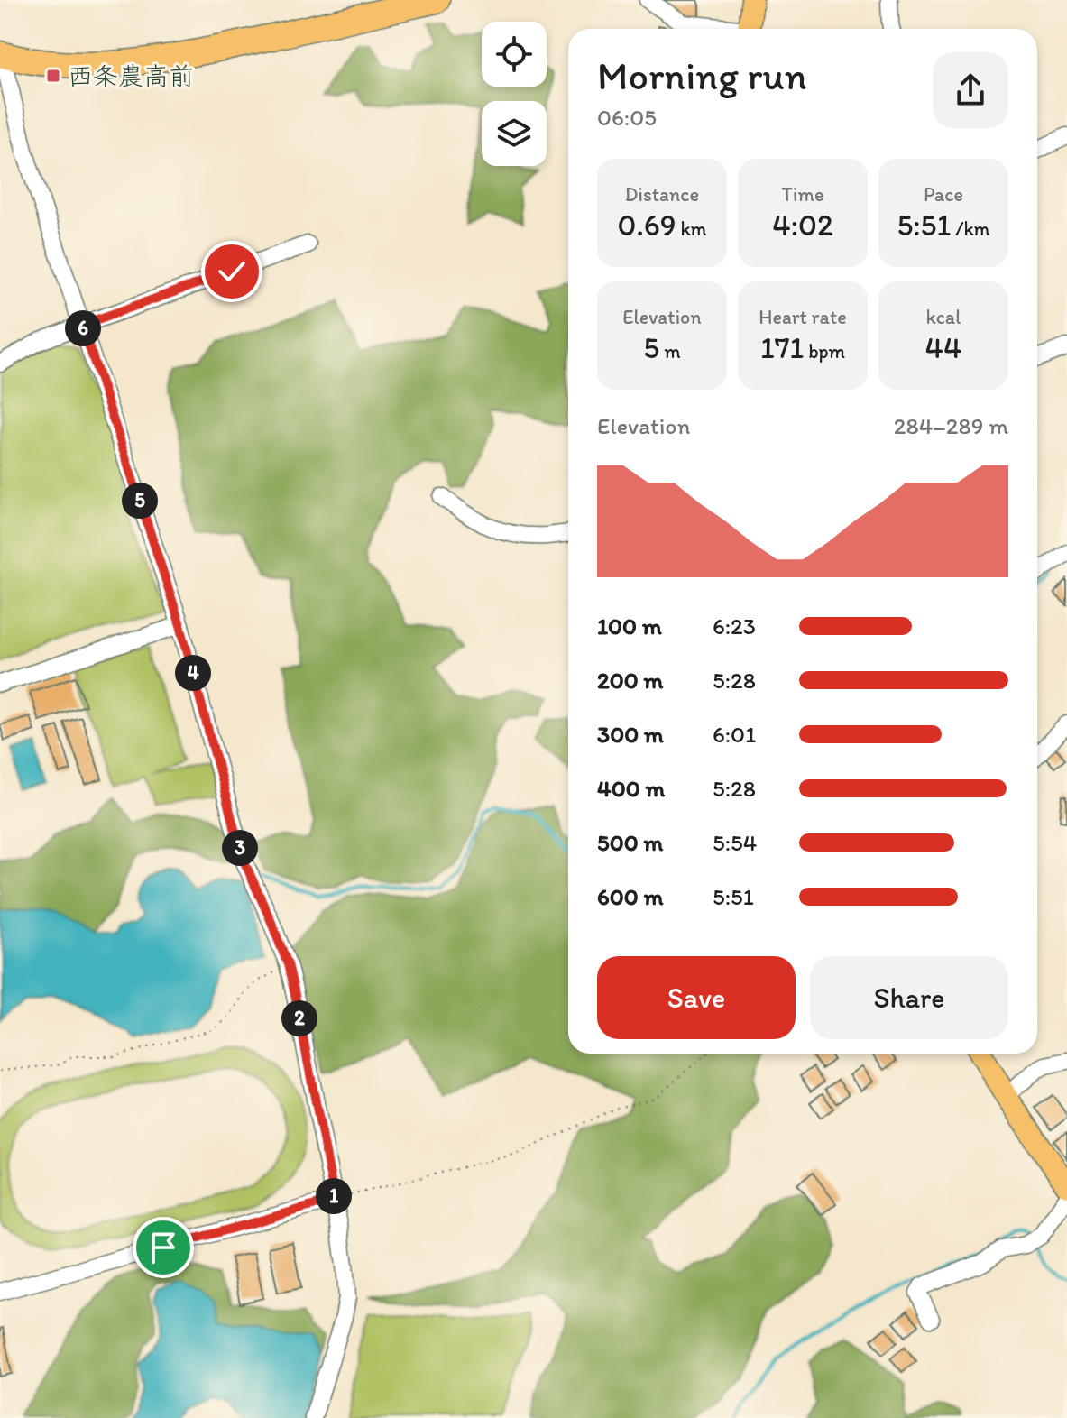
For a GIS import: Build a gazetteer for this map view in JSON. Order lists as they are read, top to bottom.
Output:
{
  "places": {
    "transit": ["西条農高前"]
  },
  "page": {
    "heading": ["Morning run", "06:05"],
    "stats": [
      ["Distance", "0.69 km"],
      ["Time", "4:02"],
      ["Pace", "5:51 /km"],
      ["Elevation", "5 m"],
      ["Heart rate", "171 bpm"],
      ["kcal", "44"]
    ],
    "pins": [
      "6",
      "5",
      "4",
      "3",
      "2",
      "1"
    ],
    "chart": ["Elevation", "284–289 m"],
    "list": [
      {
        "name": "100 m",
        "note": "6:23"
      },
      {
        "name": "200 m",
        "note": "5:28"
      },
      {
        "name": "300 m",
        "note": "6:01"
      },
      {
        "name": "400 m",
        "note": "5:28"
      },
      {
        "name": "500 m",
        "note": "5:54"
      },
      {
        "name": "600 m",
        "note": "5:51"
      }
    ],
    "buttons": ["Save", "Share"]
  }
}
